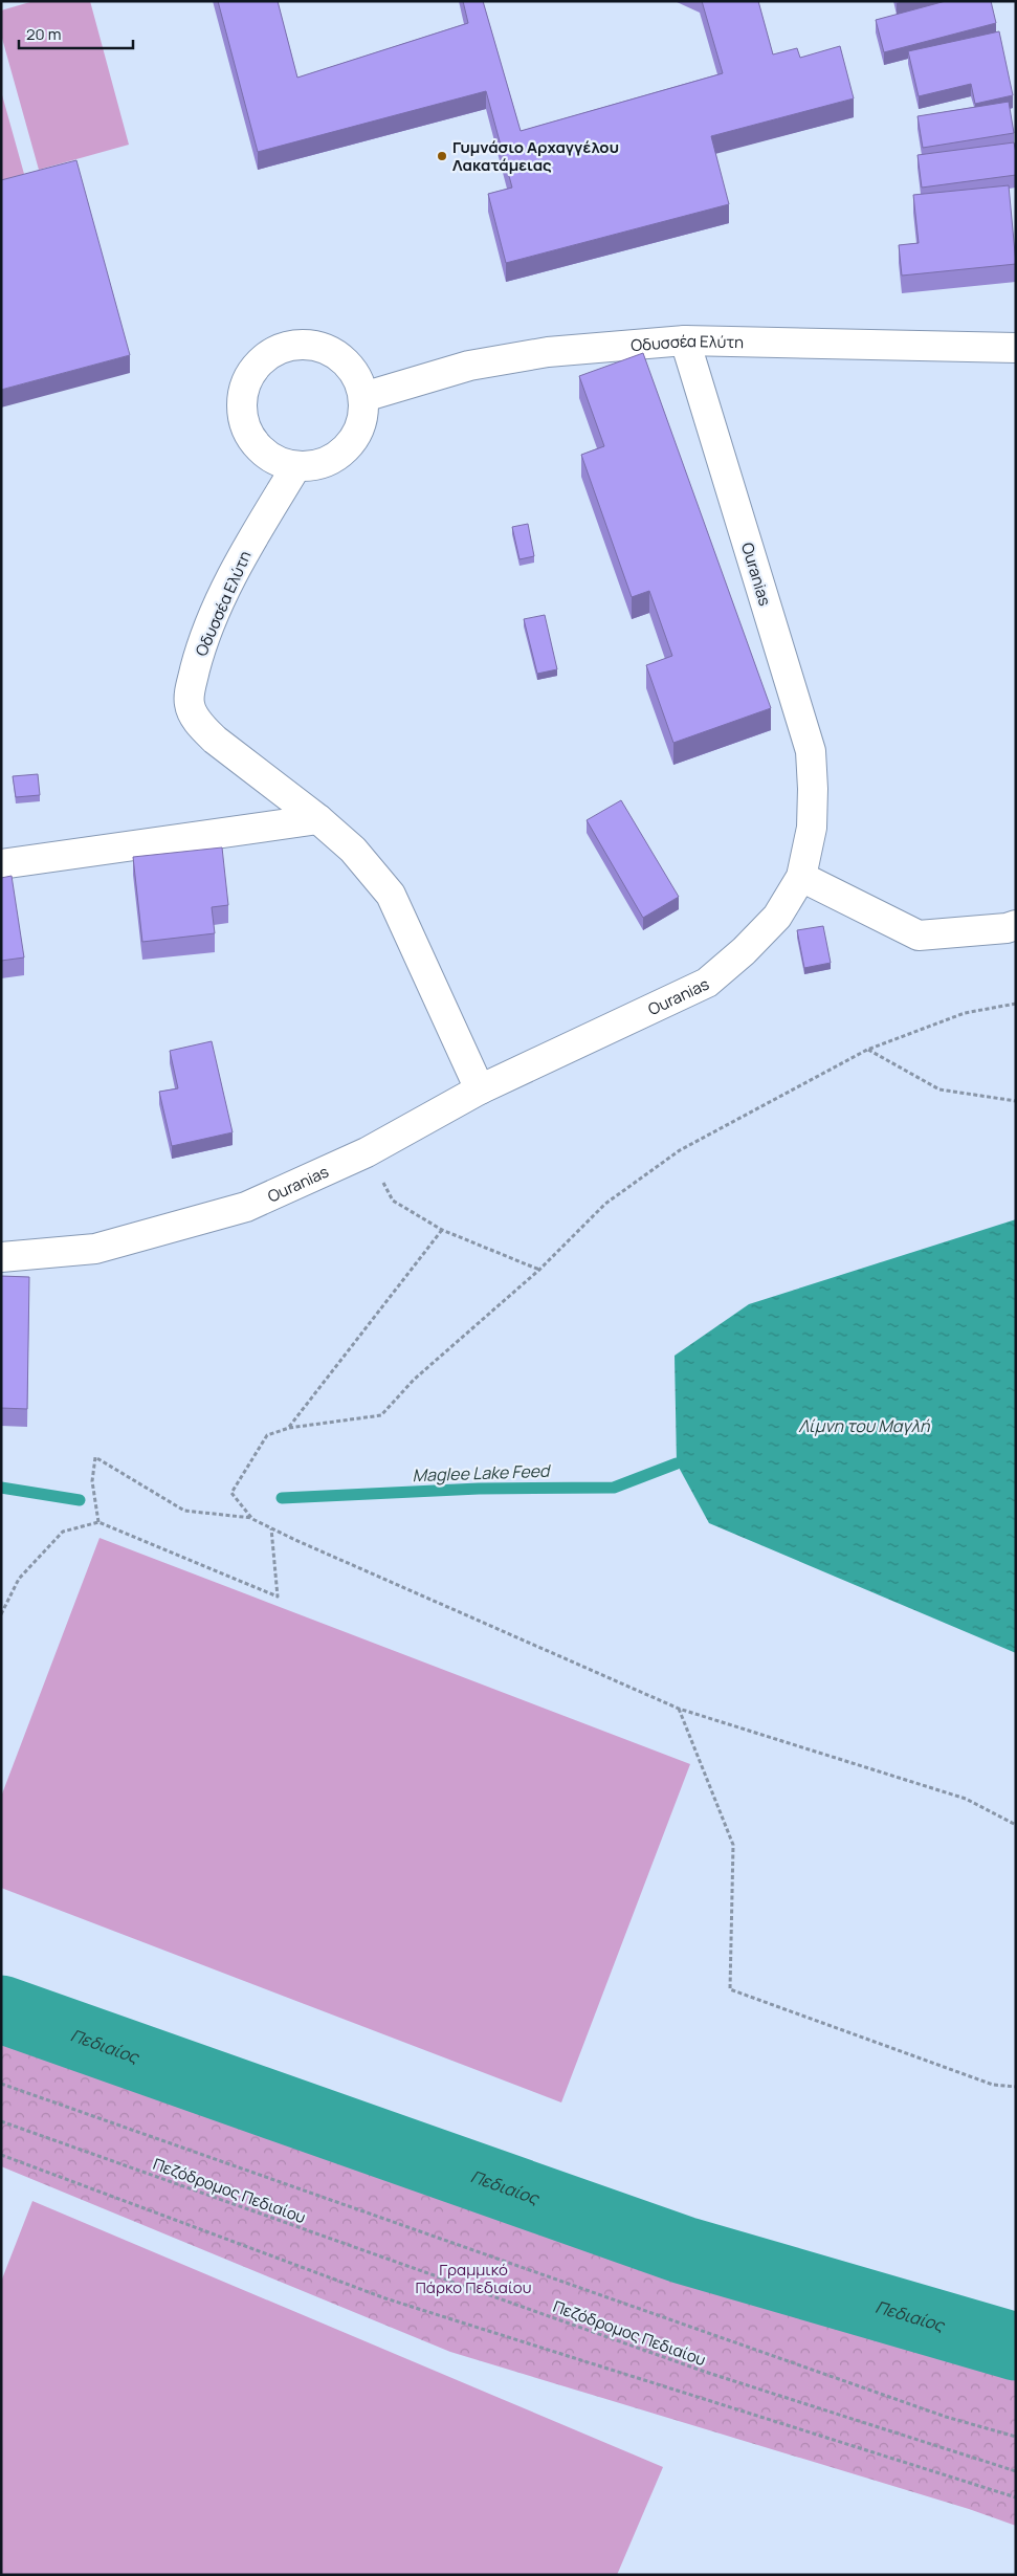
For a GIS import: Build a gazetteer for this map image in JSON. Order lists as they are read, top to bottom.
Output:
{
  "streets": {
    "street": ["Οδυσσέα Ελύτη", "Ouranias"],
    "path": ["Πεζόδρομος Πεδιαίου"]
  },
  "crossings": [
    ["Οδυσσέα Ελύτη", "Ouranias"]
  ],
  "water": ["Λίμνη του Μαγλή", "Maglee Lake Feed", "Πεδιαίος"],
  "parks": ["Γραμμικό Πάρκο Πεδιαίου"],
  "places": ["Γυμνάσιο Αρχαγγέλου Λακατάμειας"],
  "scale_bar": "20 m"
}
